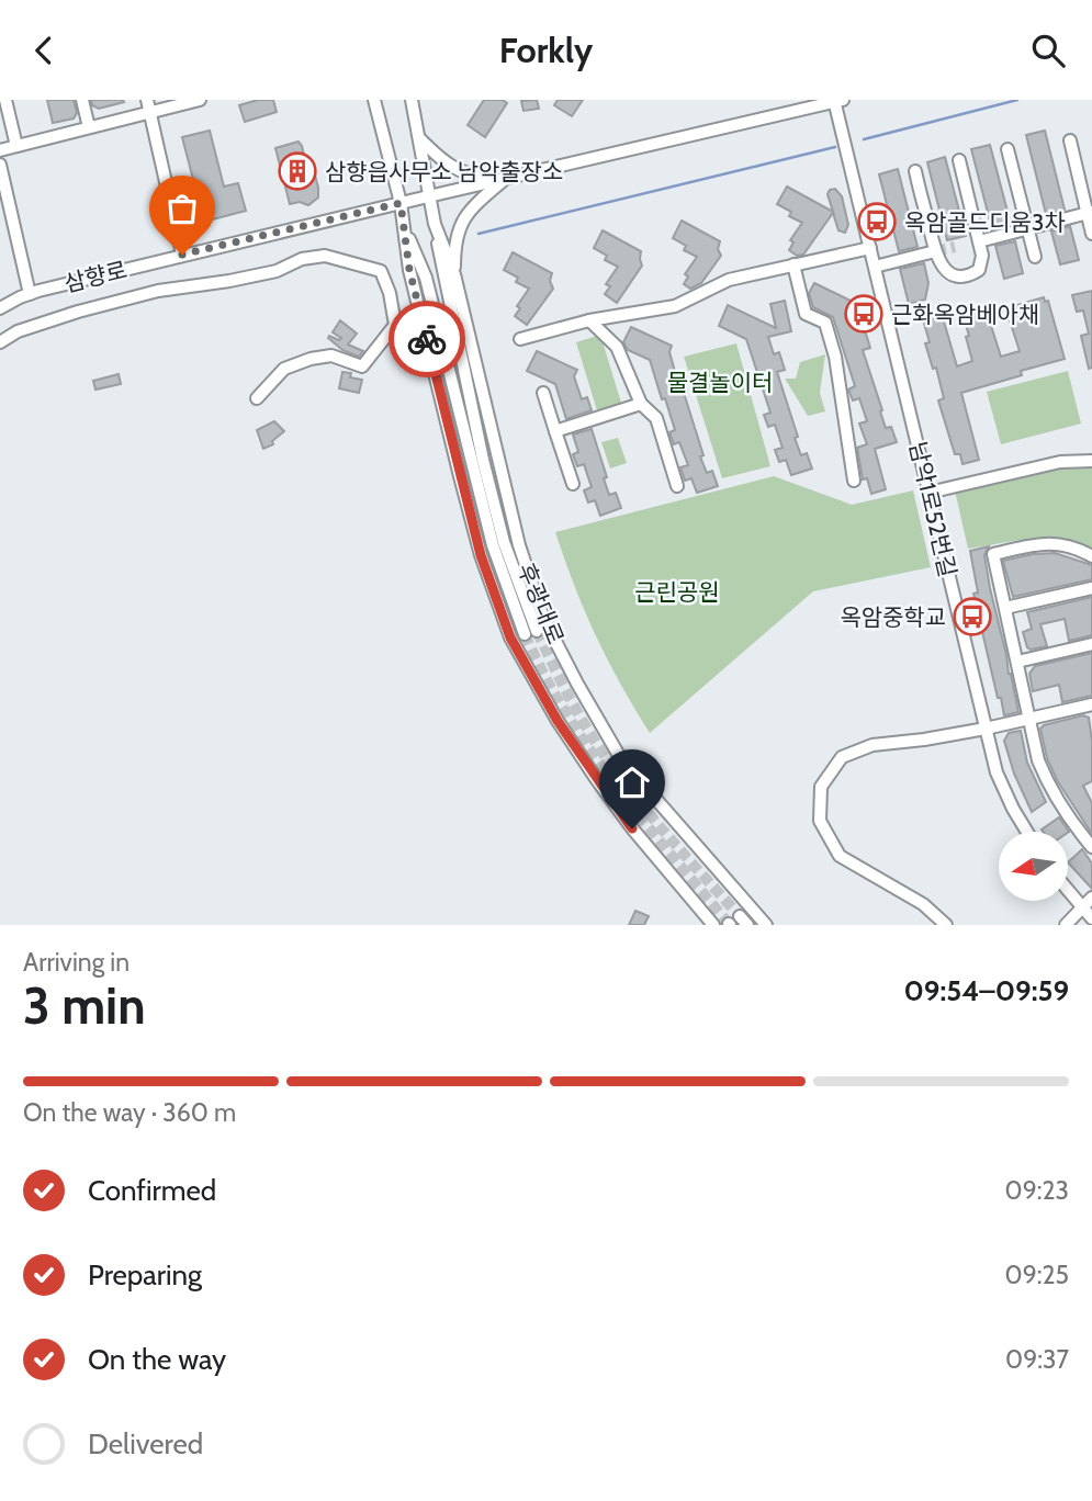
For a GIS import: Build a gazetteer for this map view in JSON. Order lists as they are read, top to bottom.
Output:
{
  "streets": {
    "street": ["삼향로", "남악1로52번길", "후광대로"]
  },
  "crossings": [
    ["삼향로", "남악1로52번길"],
    ["삼향로", "후광대로"]
  ],
  "parks": ["물결놀이터", "근린공원"],
  "places": {
    "building": ["삼향읍사무소 남악출장소"],
    "bus stop": ["옥암골드디움3차", "근화옥암베아채", "옥암중학교"]
  },
  "north": "left",
  "page": {
    "header": "Forkly",
    "heading": ["3 min", "Arriving in", "09:54–09:59"],
    "bar": "On the way · 360 m",
    "list": [
      ["Confirmed", "09:23"],
      ["Preparing", "09:25"],
      ["On the way", "09:37"],
      "Delivered"
    ]
  }
}
